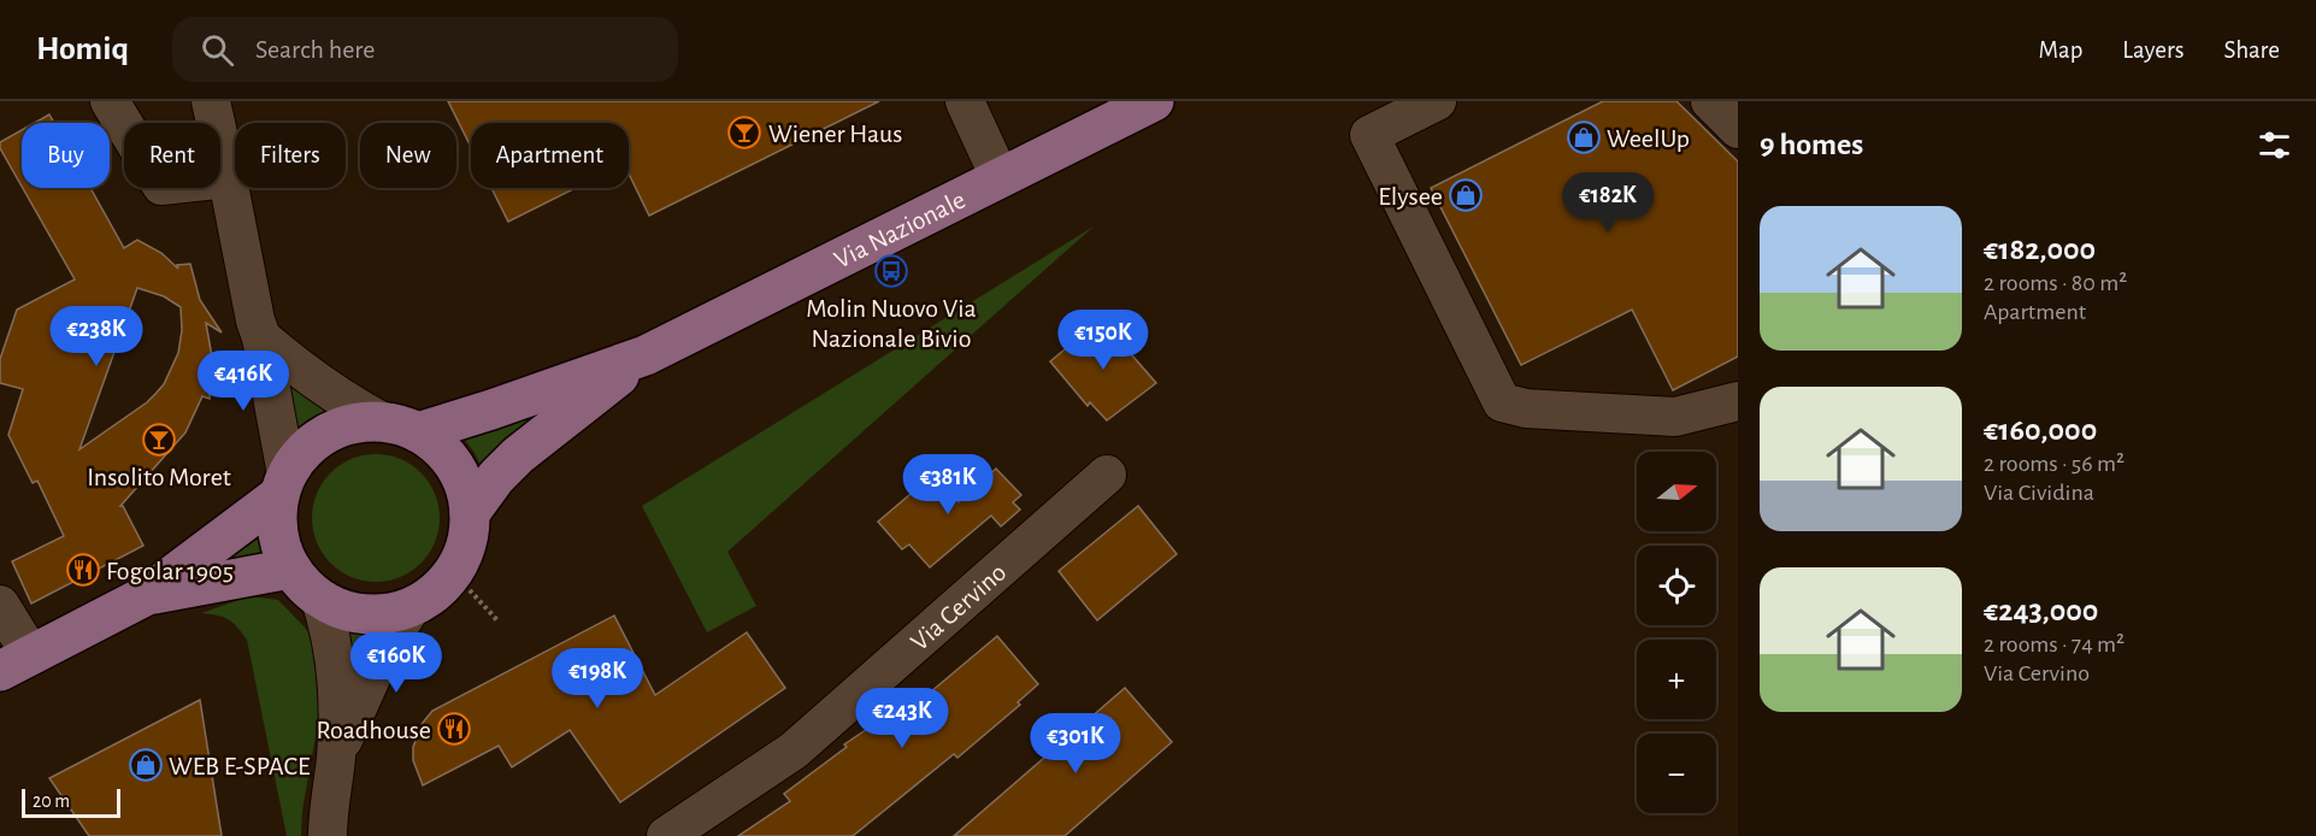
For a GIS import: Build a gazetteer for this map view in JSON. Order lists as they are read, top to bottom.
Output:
{
  "streets": {
    "main road": ["Via Nazionale"],
    "street": ["Via Cervino"]
  },
  "places": {
    "bar": ["Wiener Haus", "Insolito Moret"],
    "shop": ["WeelUp", "Elysee", "WEB E-SPACE"],
    "bus stop": ["Molin Nuovo Via Nazionale Bivio"],
    "restaurant": ["Fogolar 1905", "Roadhouse"]
  },
  "scale_bar": "20 m",
  "north": "right",
  "page": {
    "header": "Homiq",
    "search": "Search here",
    "nav": ["Map", "Layers", "Share"],
    "heading": "9 homes",
    "chip": [
      "Buy",
      "Rent",
      "Filters",
      "New",
      "Apartment"
    ],
    "price": [
      "€182K",
      "€238K",
      "€150K",
      "€416K",
      "€381K",
      "€160K",
      "€198K",
      "€243K",
      "€301K"
    ],
    "list": [
      {
        "name": "€182,000",
        "note": "2 rooms · 80 m² · Apartment"
      },
      {
        "name": "€160,000",
        "note": "2 rooms · 56 m² · Via Cividina"
      },
      {
        "name": "€243,000",
        "note": "2 rooms · 74 m² · Via Cervino"
      }
    ],
    "map_buttons": ["+", "−"],
    "scale": "20 m"
  }
}
